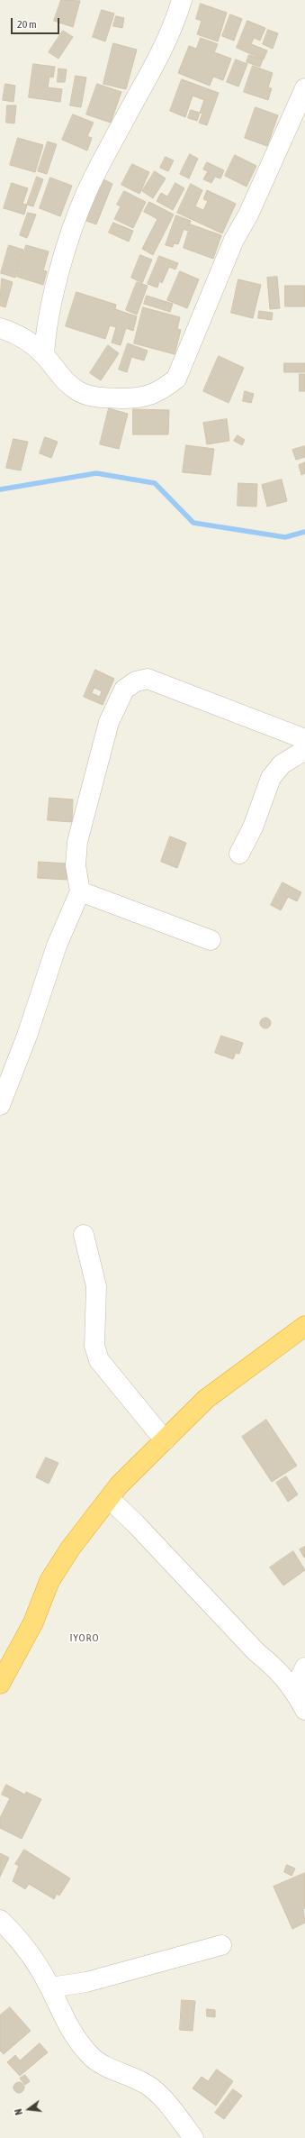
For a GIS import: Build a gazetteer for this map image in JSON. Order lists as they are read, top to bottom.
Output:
{
  "districts": ["IYORO"],
  "scale_bar": "20 m",
  "north": "left"
}
